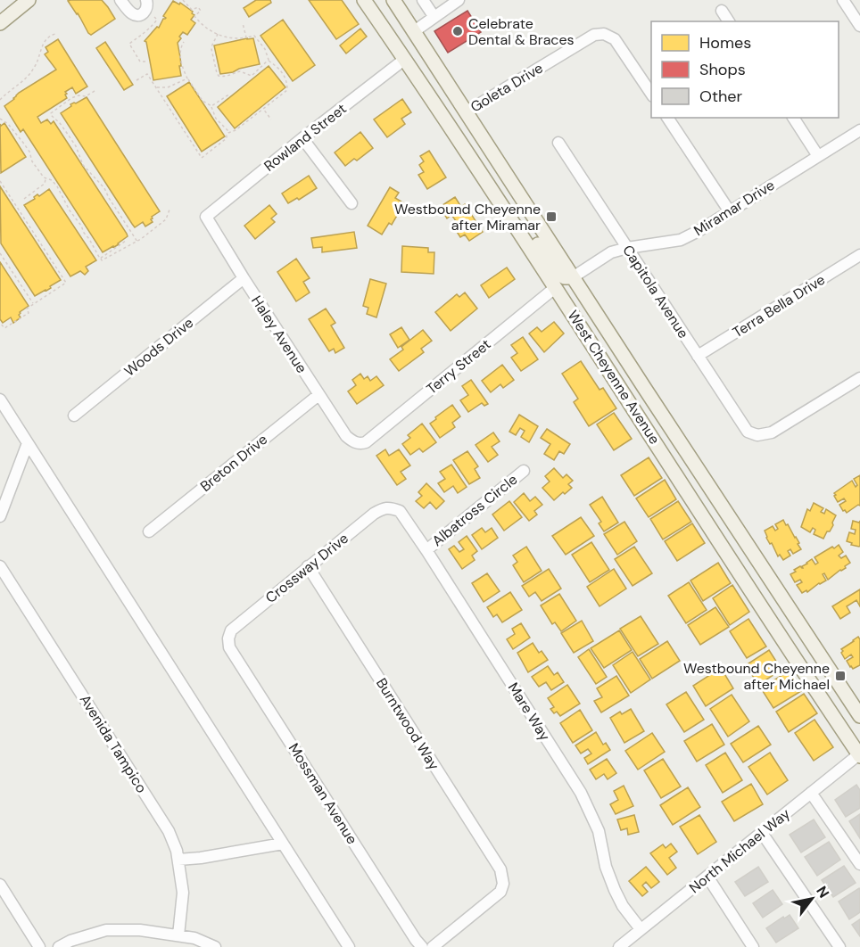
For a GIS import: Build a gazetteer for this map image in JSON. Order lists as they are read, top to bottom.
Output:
{
  "streets": {
    "main road": ["West Cheyenne Avenue"],
    "street": [
      "Goleta Drive",
      "Rowland Street",
      "Miramar Drive",
      "Capitola Avenue",
      "Terra Bella Drive",
      "Haley Avenue",
      "Woods Drive",
      "Terry Street",
      "Breton Drive",
      "Albatross Circle",
      "Crossway Drive",
      "Mare Way",
      "Burntwood Way",
      "Avenida Tampico",
      "Mossman Avenue",
      "North Michael Way"
    ]
  },
  "crossings": [
    ["Goleta Drive", "West Cheyenne Avenue"],
    ["Rowland Street", "Haley Avenue"],
    ["Rowland Street", "West Cheyenne Avenue"],
    ["Miramar Drive", "Capitola Avenue"],
    ["Miramar Drive", "West Cheyenne Avenue"],
    ["Capitola Avenue", "Terra Bella Drive"],
    ["Haley Avenue", "Woods Drive"],
    ["Haley Avenue", "Terry Street"],
    ["Haley Avenue", "Breton Drive"],
    ["Terry Street", "West Cheyenne Avenue"],
    ["West Cheyenne Avenue", "North Michael Way"],
    ["Albatross Circle", "Mare Way"],
    ["Crossway Drive", "Mare Way"],
    ["Crossway Drive", "Burntwood Way"],
    ["Crossway Drive", "Mossman Avenue"],
    ["Mare Way", "North Michael Way"]
  ],
  "places": {
    "other": ["Celebrate Dental & Braces"],
    "transit": ["Westbound Cheyenne after Miramar", "Westbound Cheyenne after Michael"]
  },
  "legend": ["Homes", "Shops", "Other"],
  "north": "top right"
}
